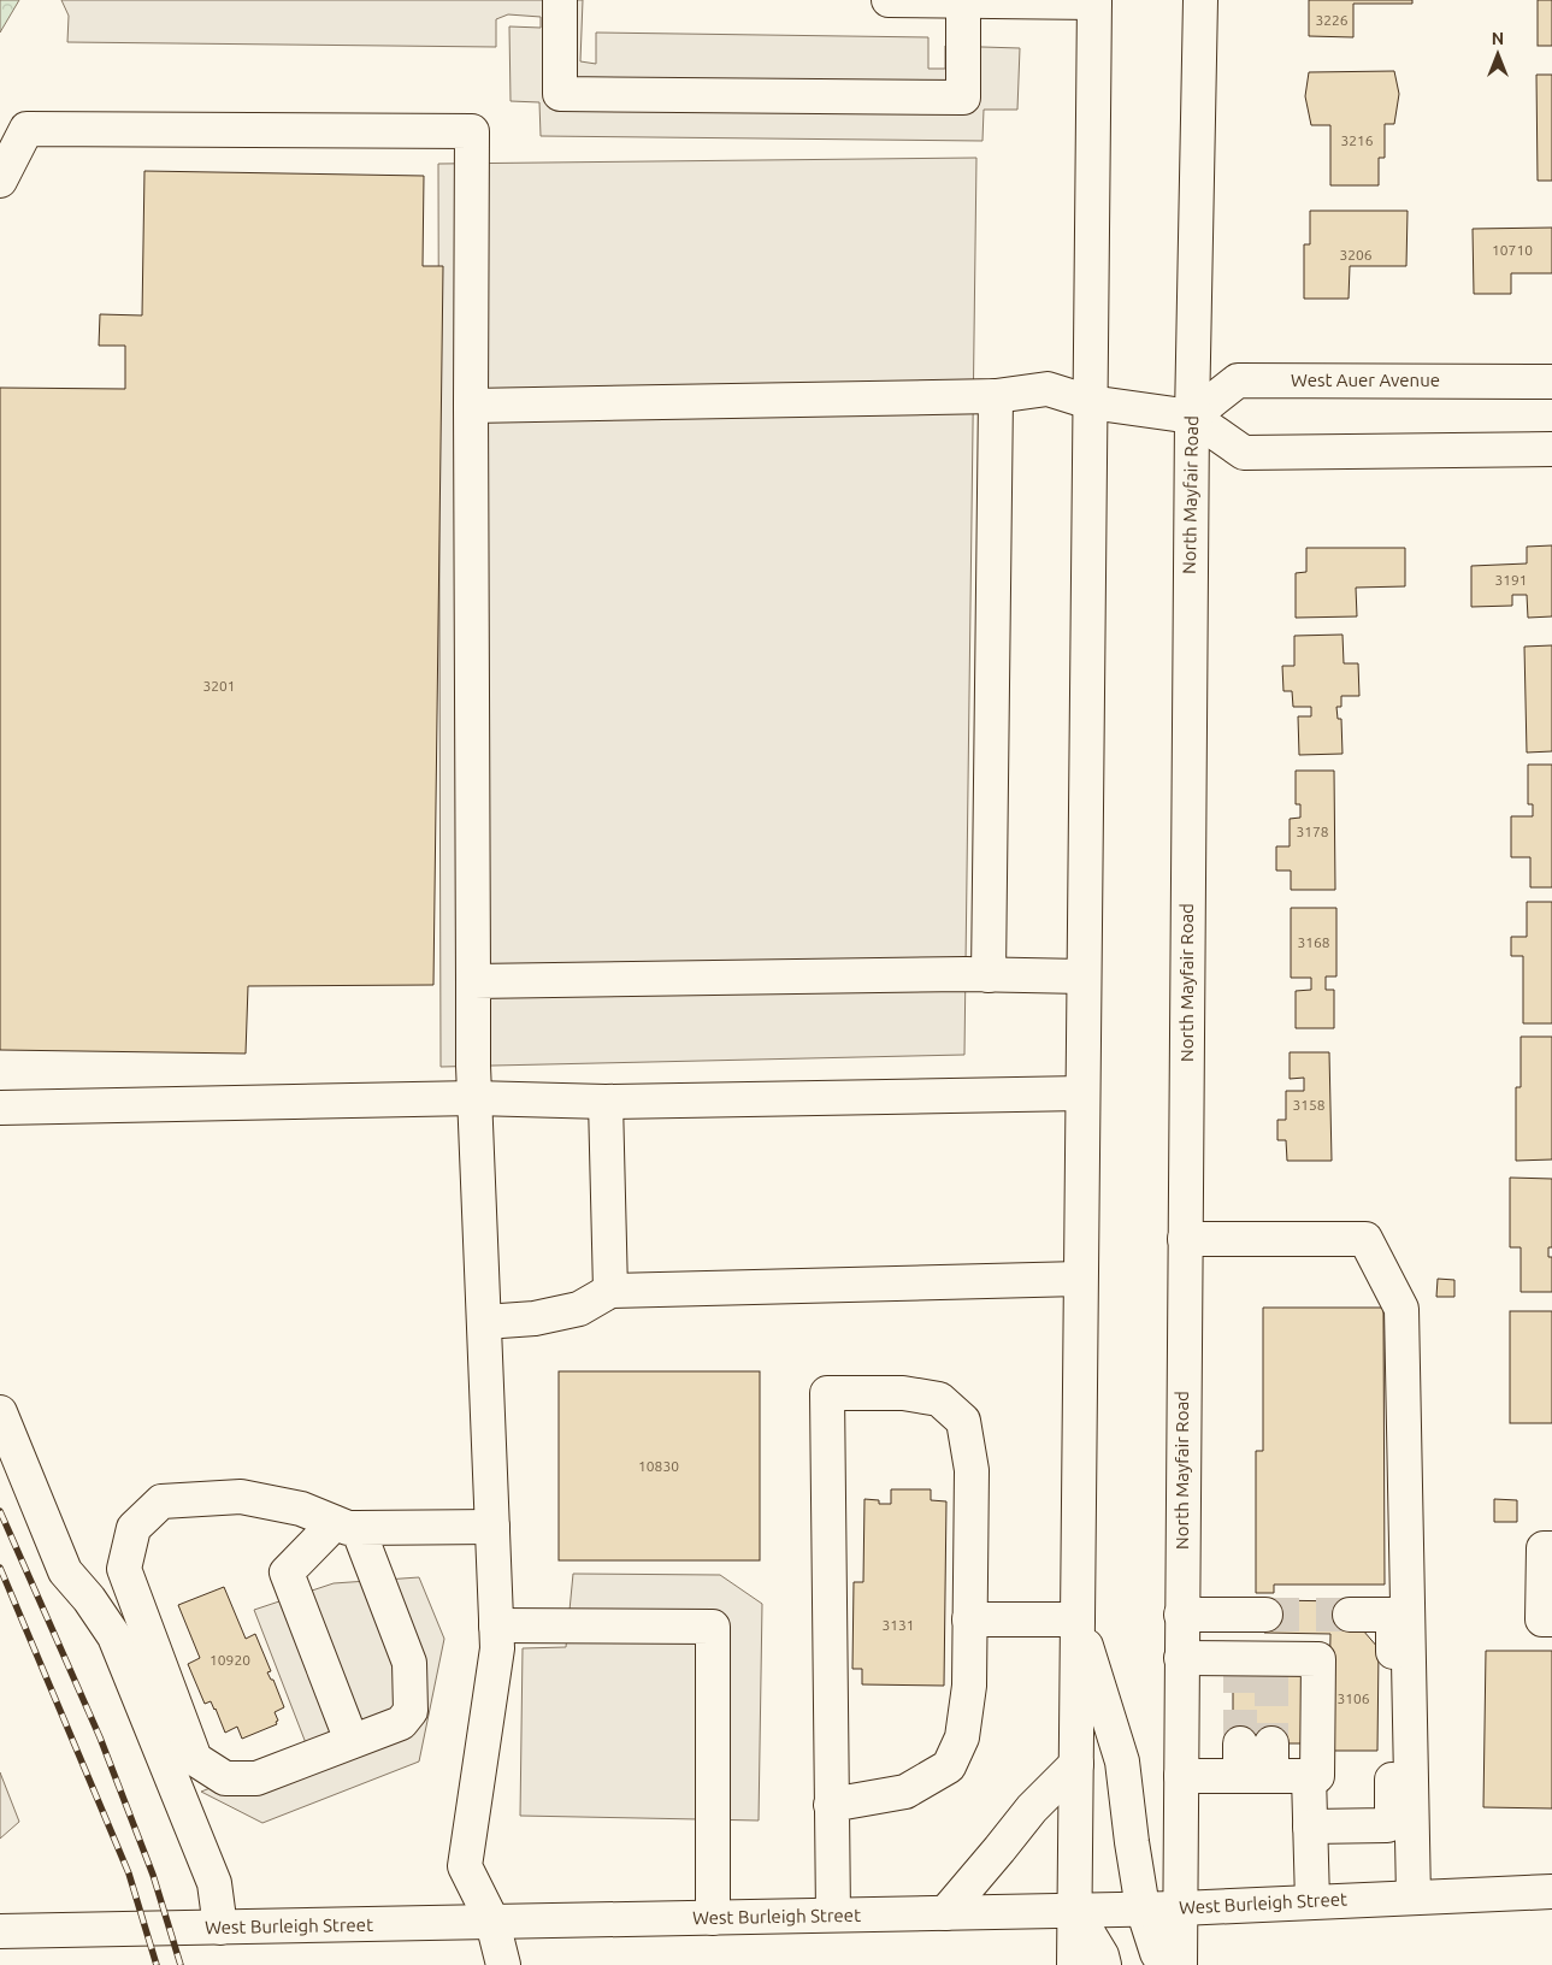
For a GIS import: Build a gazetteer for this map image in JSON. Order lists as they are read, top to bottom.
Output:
{
  "streets": {
    "main road": ["West Auer Avenue", "North Mayfair Road", "West Burleigh Street"]
  },
  "crossings": [
    ["West Auer Avenue", "North Mayfair Road"],
    ["North Mayfair Road", "West Burleigh Street"]
  ],
  "house_numbers": [
    "3226",
    "3216",
    "10710",
    "3206",
    "3191",
    "3201",
    "3178",
    "3168",
    "3158",
    "10830",
    "3131",
    "10920",
    "3106"
  ],
  "north": "top"
}
